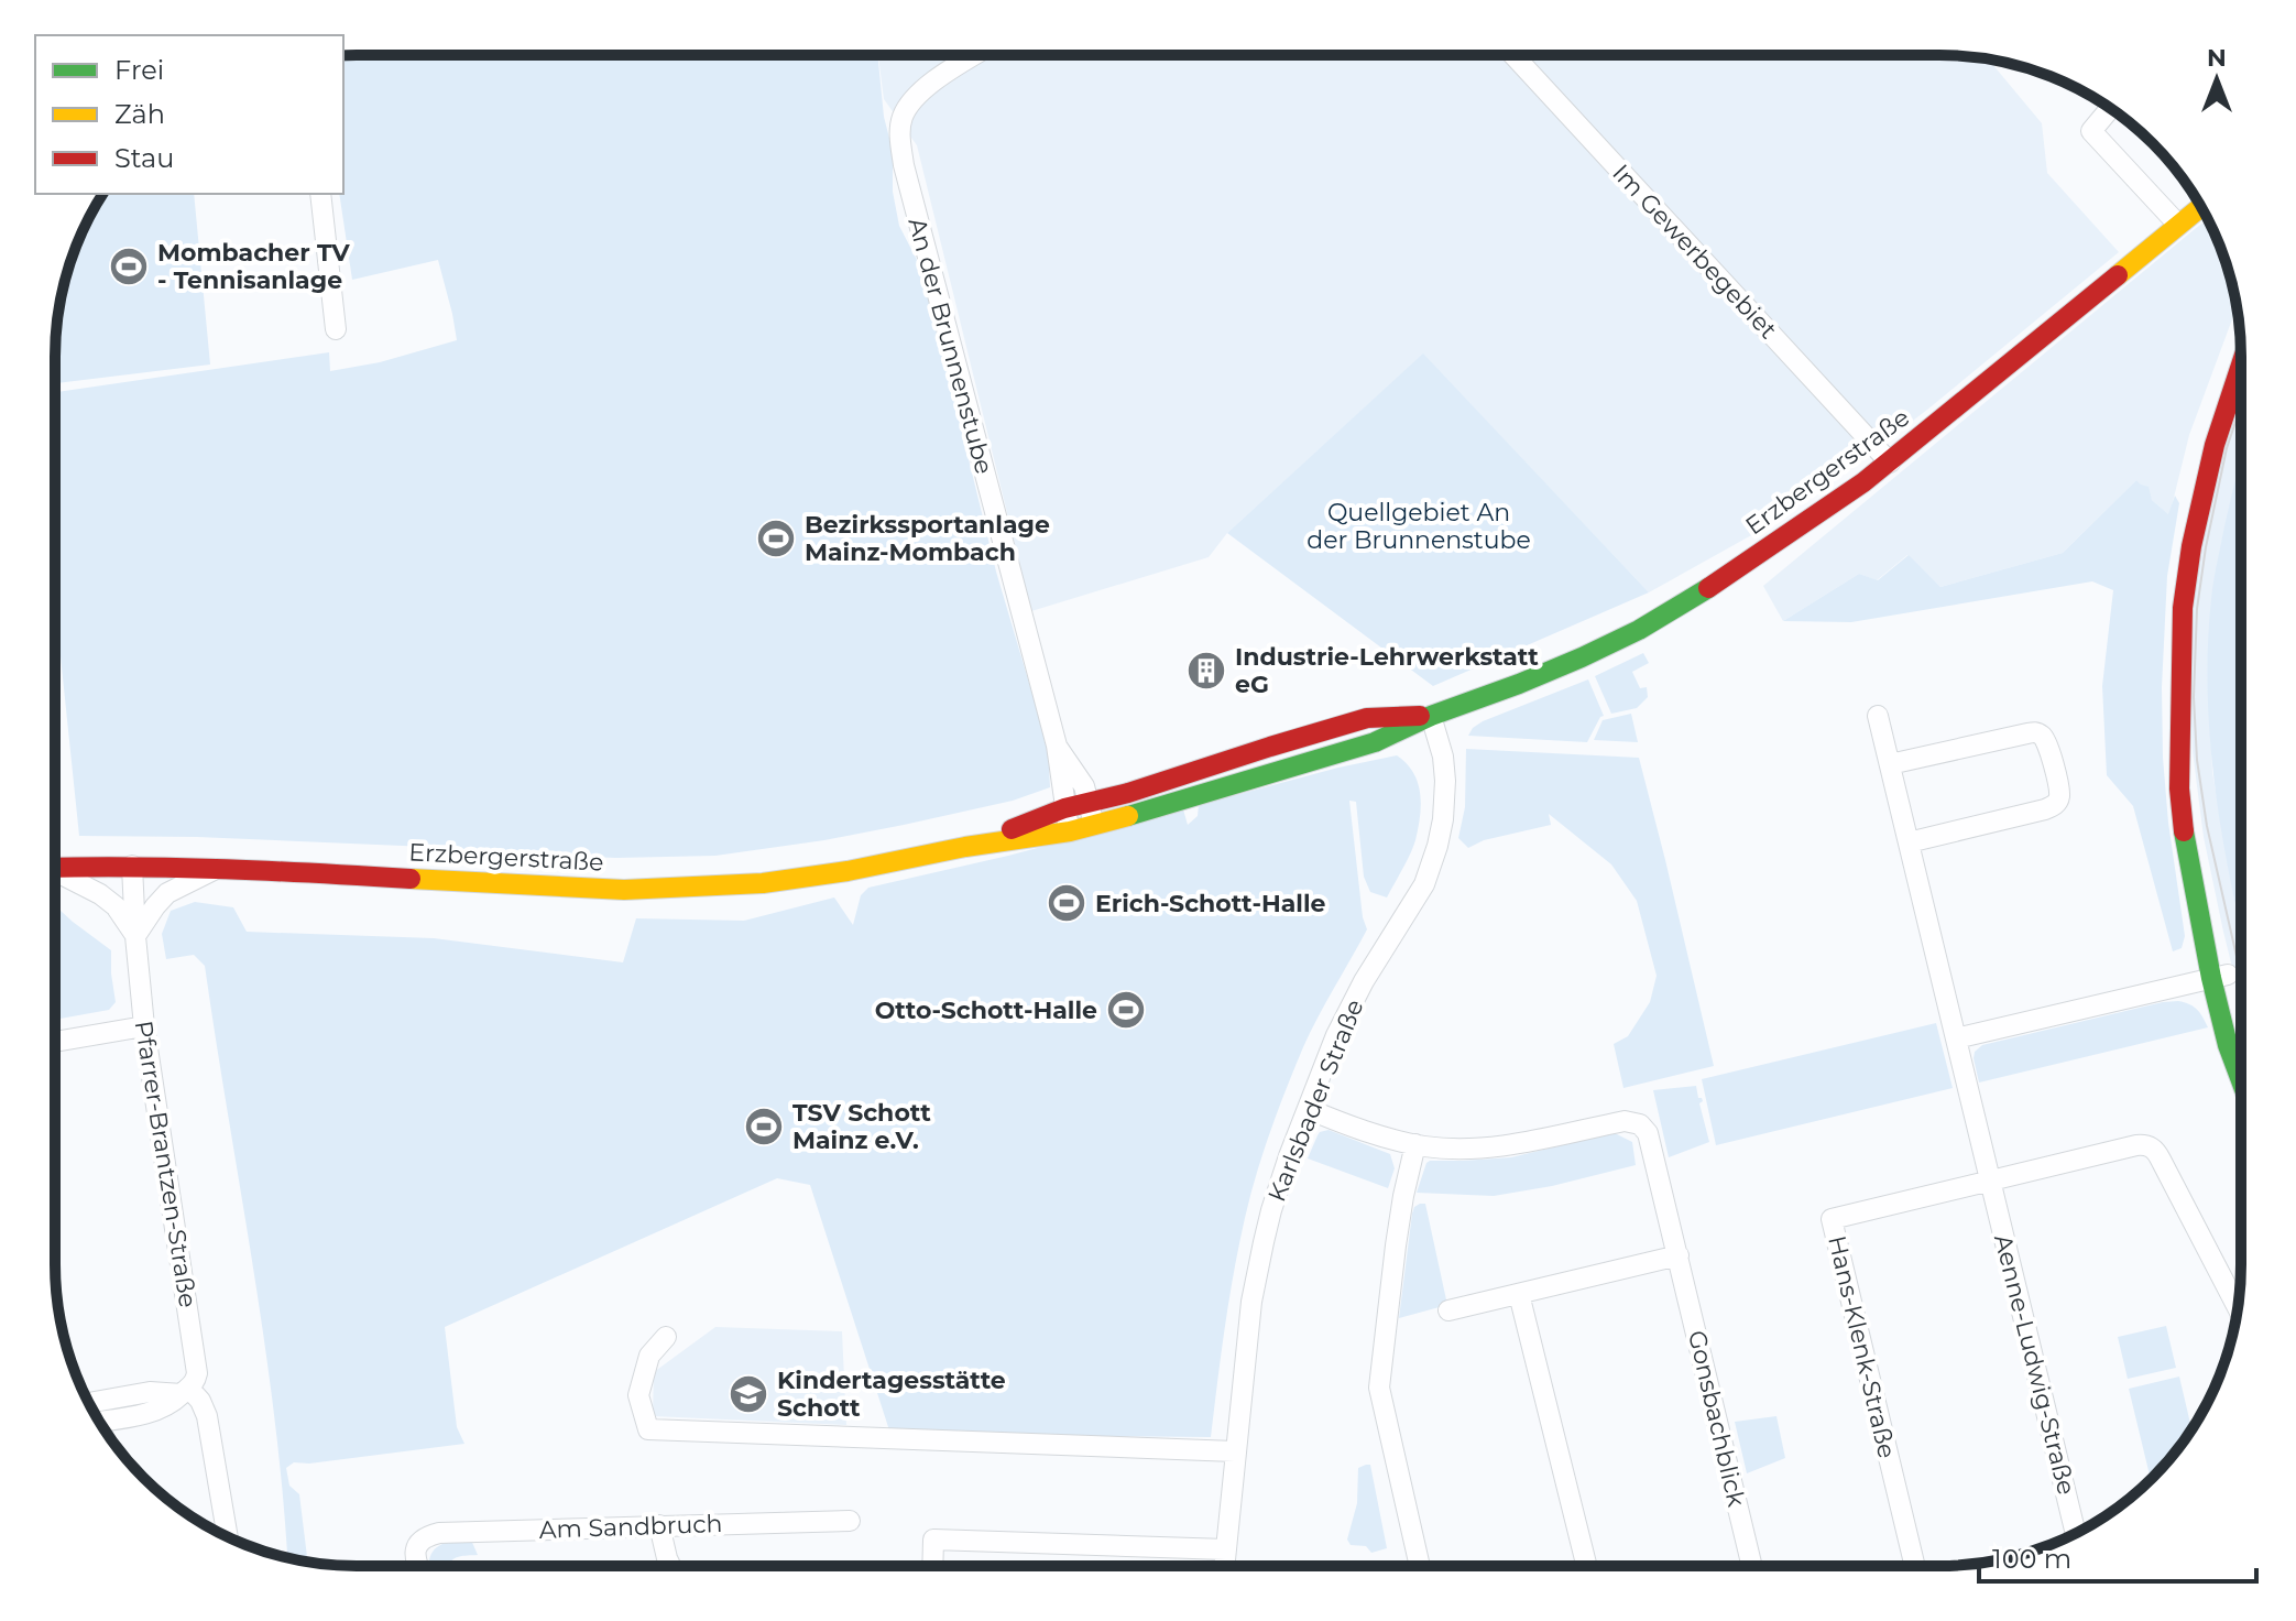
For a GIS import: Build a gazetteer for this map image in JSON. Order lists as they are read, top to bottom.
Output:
{
  "streets": {
    "main road": ["Erzbergerstraße"],
    "street": [
      "Im Gewerbegebiet",
      "An der Brunnenstube",
      "Karlsbader Straße",
      "Pfarrer-Brantzen-Straße",
      "Hans-Klenk-Straße",
      "Aenne-Ludwig-Straße",
      "Gonsbachblick",
      "Am Sandbruch"
    ]
  },
  "crossings": [
    ["Im Gewerbegebiet", "Erzbergerstraße"],
    ["An der Brunnenstube", "Erzbergerstraße"],
    ["Erzbergerstraße", "Karlsbader Straße"],
    ["Erzbergerstraße", "Pfarrer-Brantzen-Straße"],
    ["Karlsbader Straße", "Gonsbachblick"],
    ["Hans-Klenk-Straße", "Aenne-Ludwig-Straße"]
  ],
  "parks": ["Quellgebiet An der Brunnenstube"],
  "places": {
    "sports": [
      "Mombacher TV - Tennisanlage",
      "Bezirkssportanlage Mainz-Mombach",
      "Erich-Schott-Halle",
      "Otto-Schott-Halle",
      "TSV Schott Mainz e.V."
    ],
    "building": ["Industrie-Lehrwerkstatt eG"],
    "school or university": ["Kindertagesstätte Schott"]
  },
  "legend": ["Frei", "Zäh", "Stau"],
  "scale_bar": "100 m",
  "north": "top"
}
